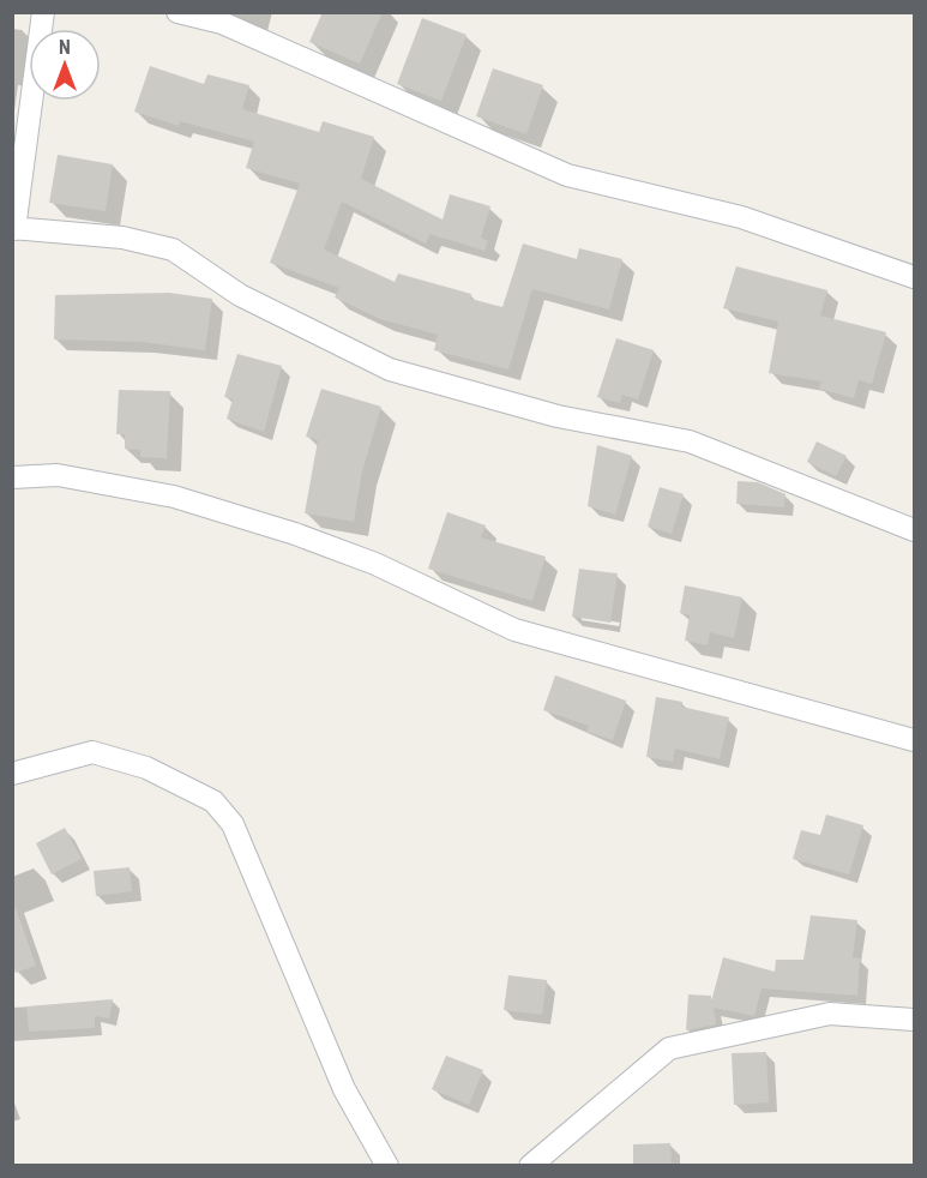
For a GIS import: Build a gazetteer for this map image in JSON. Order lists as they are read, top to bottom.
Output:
{
  "north": "top"
}
